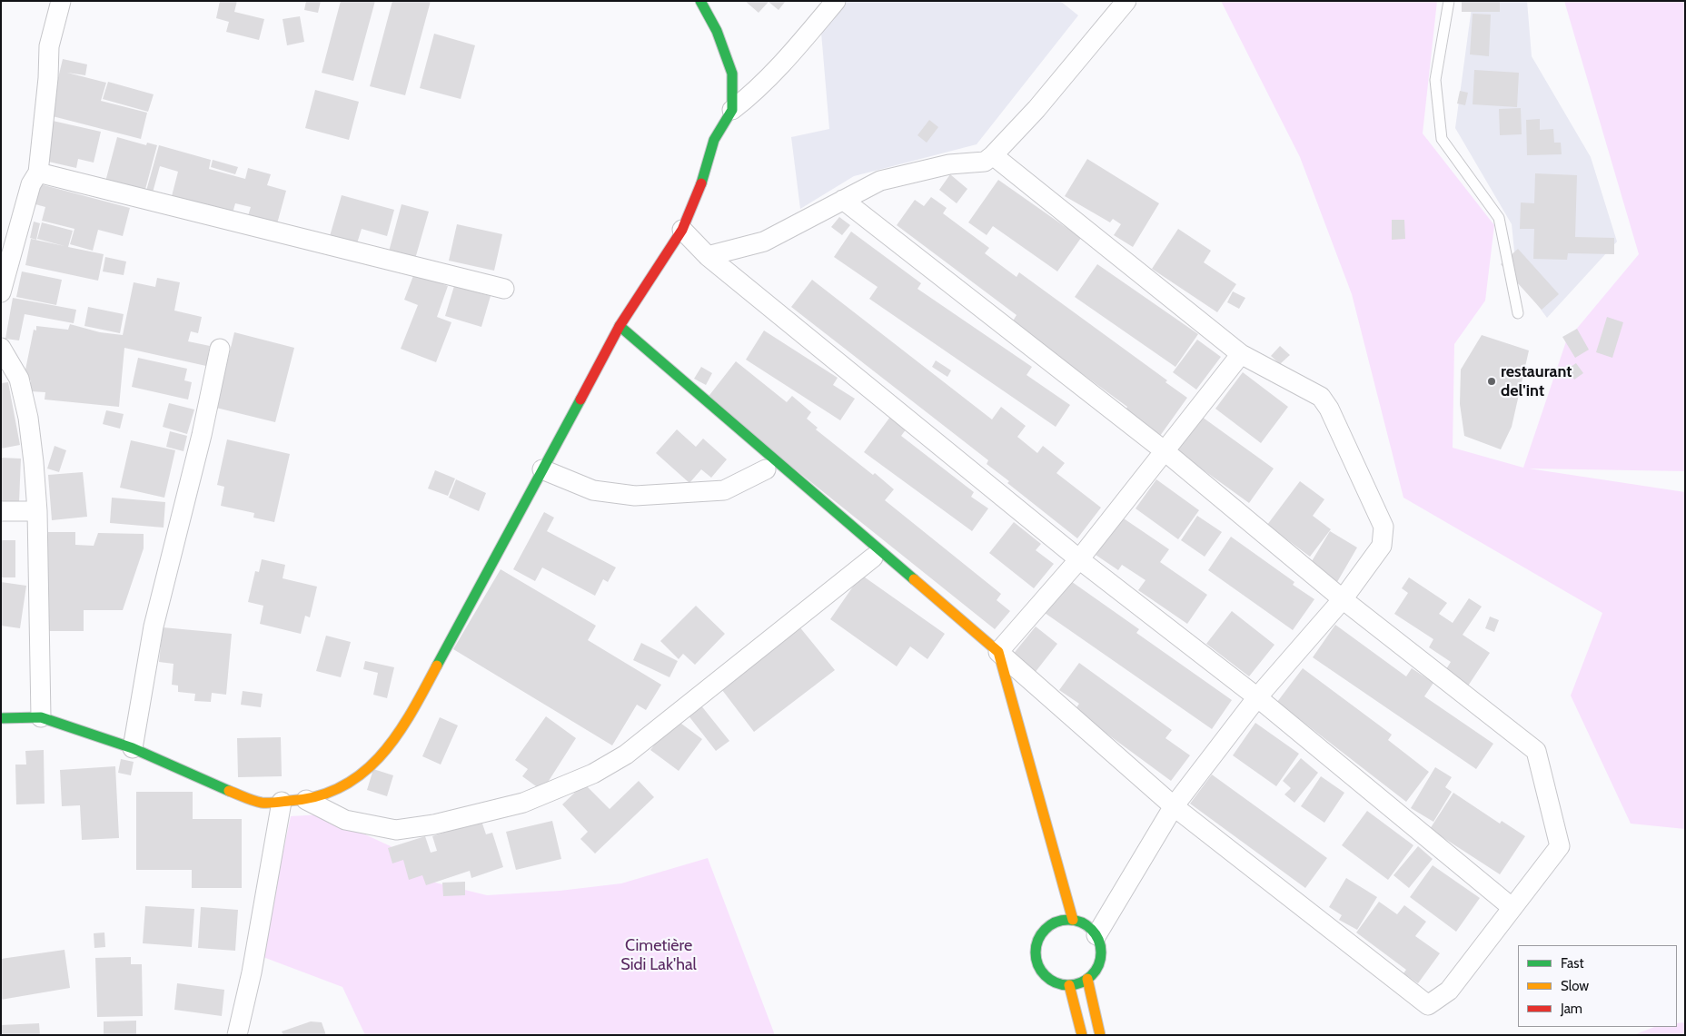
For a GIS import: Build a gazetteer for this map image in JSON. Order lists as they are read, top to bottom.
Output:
{
  "parks": ["Cimetière Sidi Lak'hal"],
  "places": ["restaurant del'int"],
  "legend": ["Fast", "Slow", "Jam"]
}
